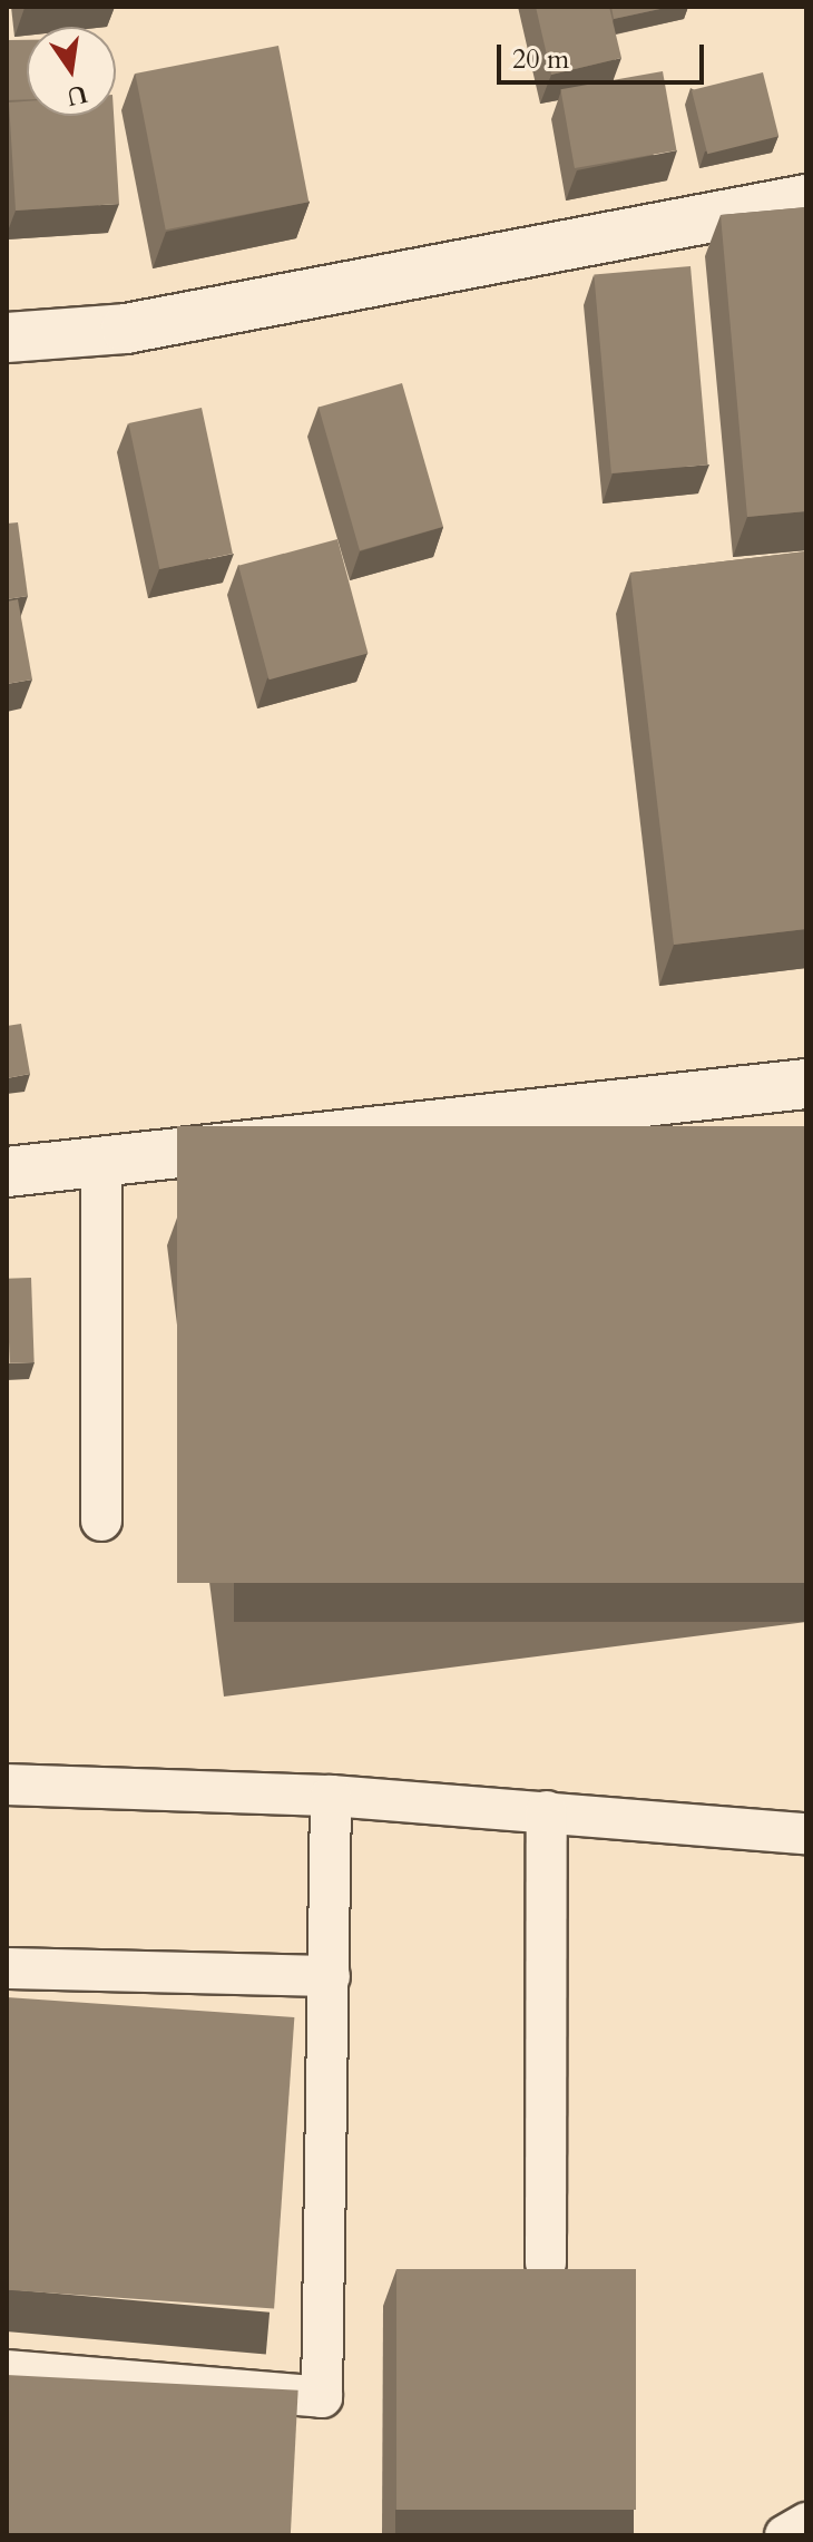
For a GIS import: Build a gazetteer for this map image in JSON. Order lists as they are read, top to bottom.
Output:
{
  "scale_bar": "20 m",
  "north": "bottom"
}
